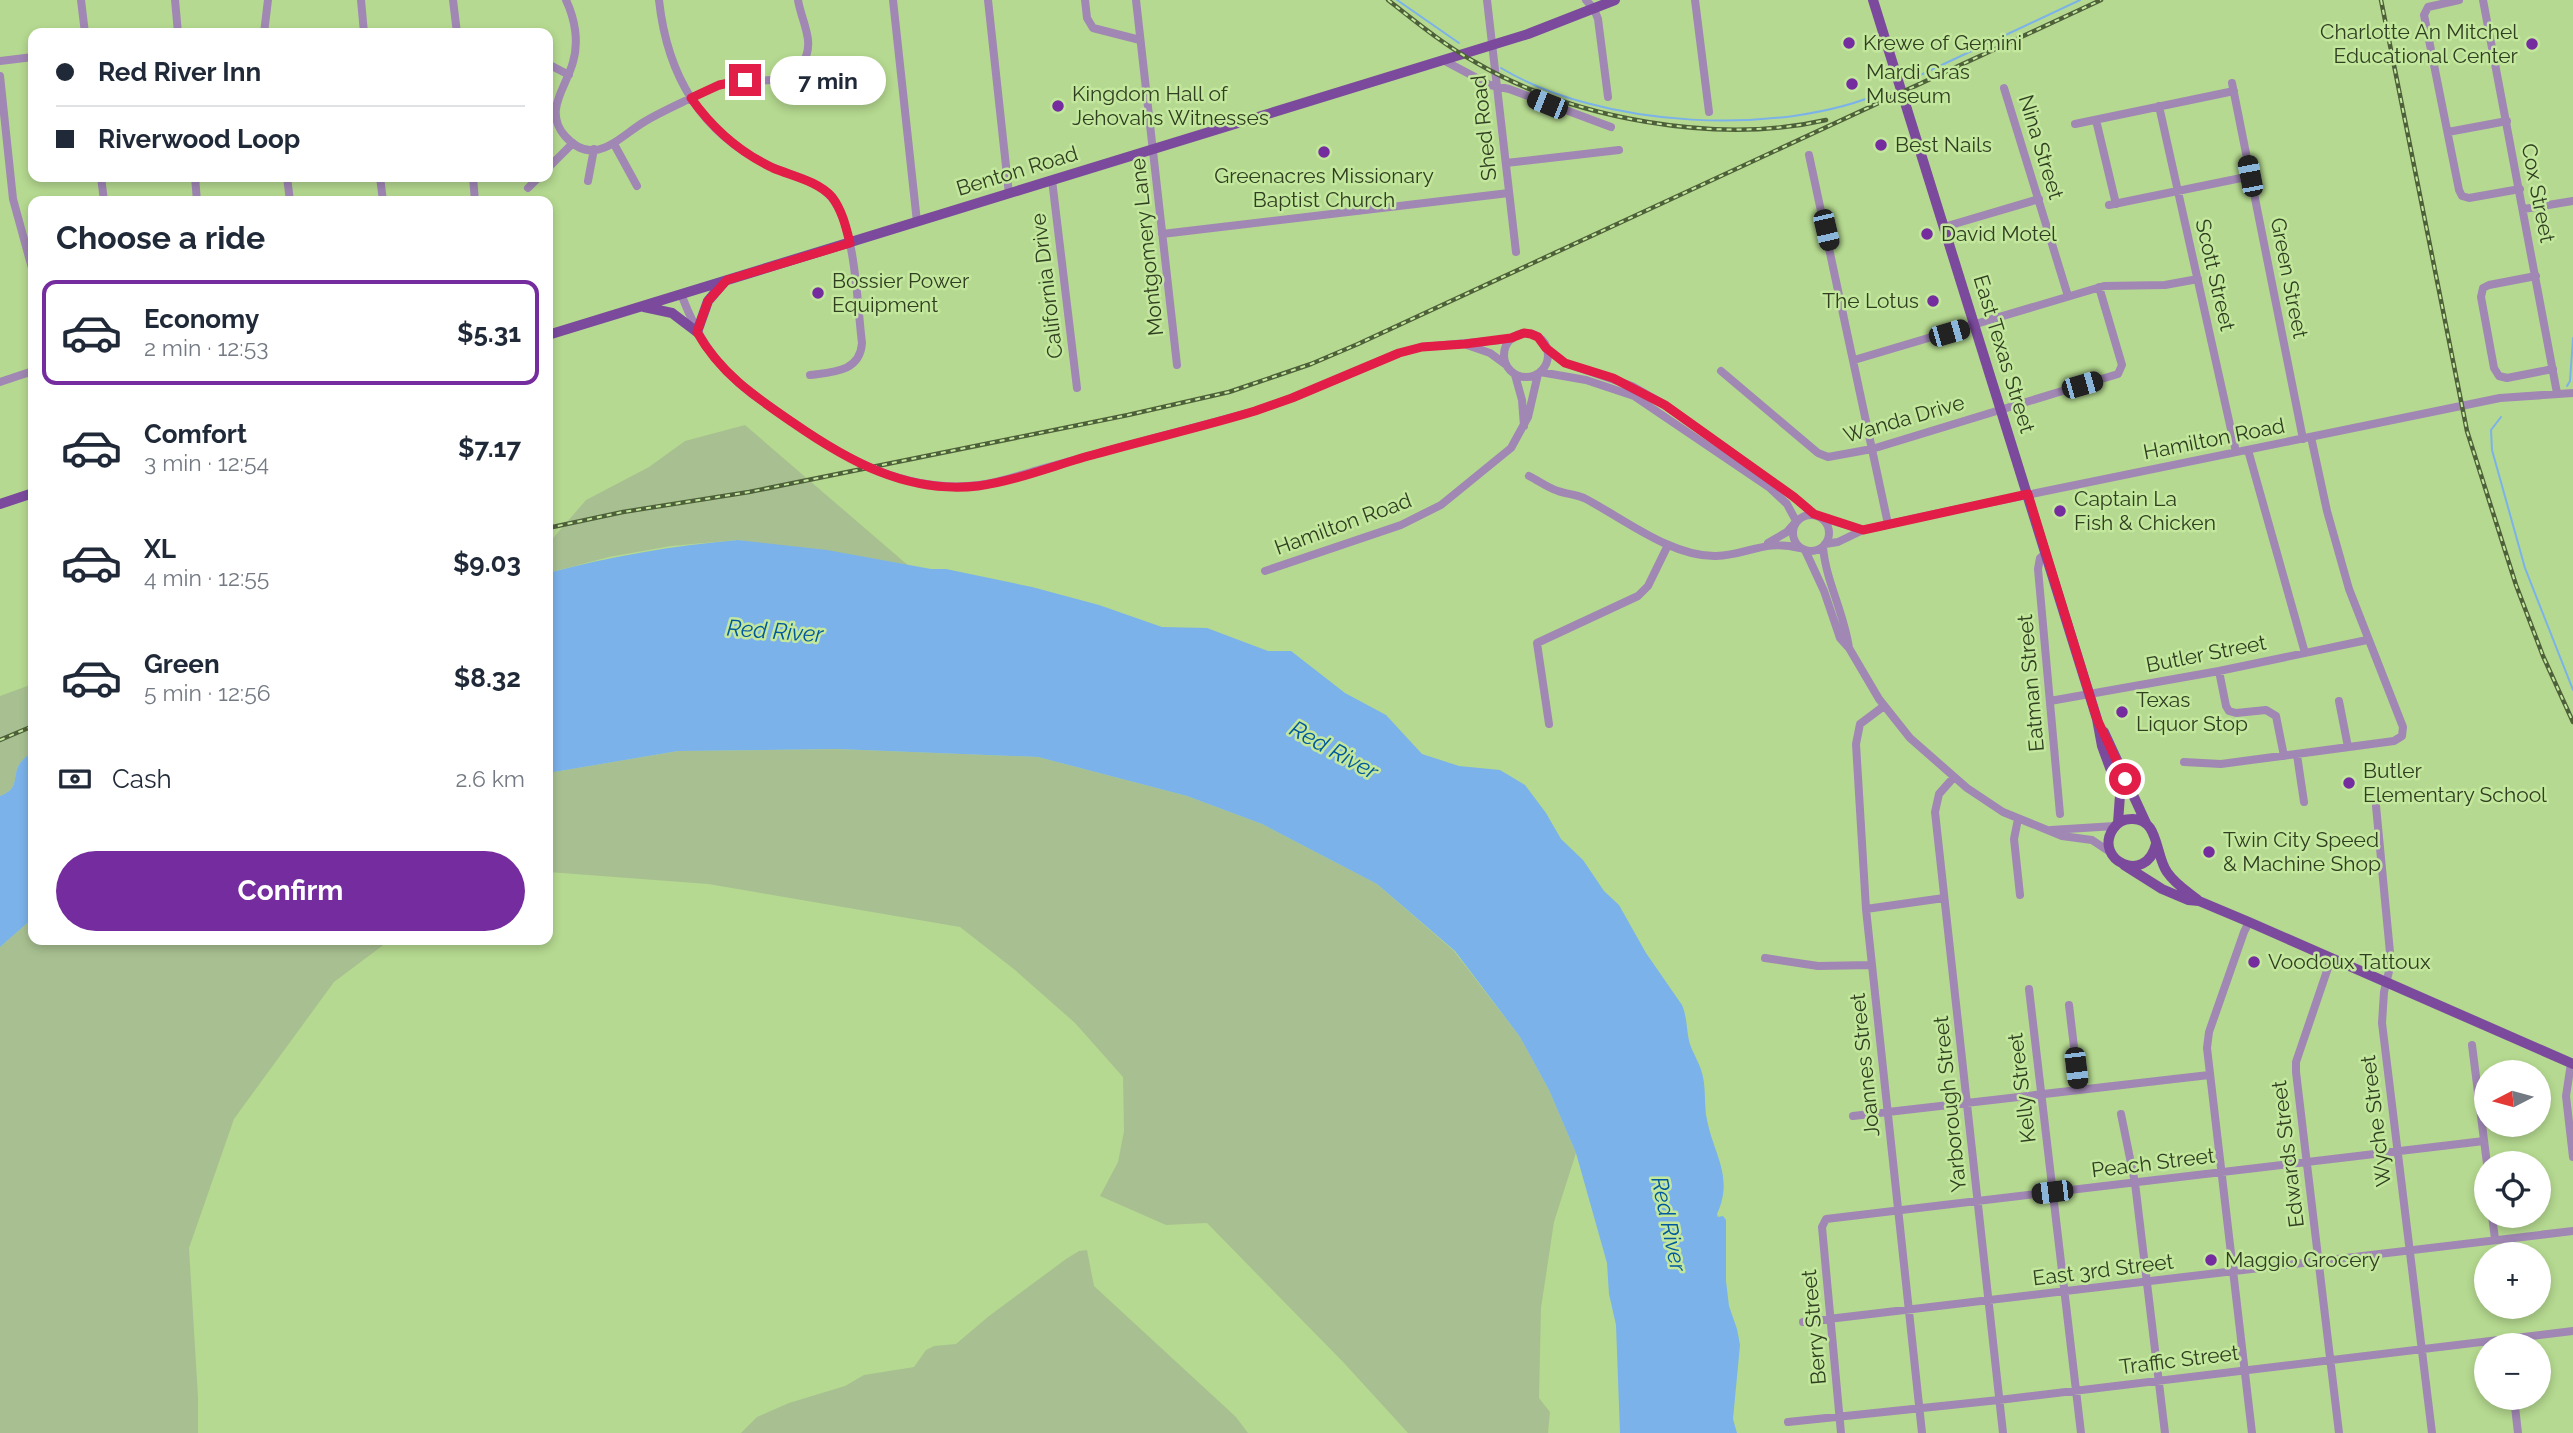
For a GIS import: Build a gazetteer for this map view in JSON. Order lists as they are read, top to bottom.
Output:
{
  "streets": {
    "main road": ["Benton Road", "East Texas Street"],
    "street": [
      "Shed Road",
      "Nina Street",
      "Cox Street",
      "Montgomery Lane",
      "Scott Street",
      "Green Street",
      "California Drive",
      "Wanda Drive",
      "Hamilton Road",
      "Butler Street",
      "Eatman Street",
      "Joannes Street",
      "Kelly Street",
      "Yarborough Street",
      "Wyche Street",
      "Edwards Street",
      "Peach Street",
      "East 3rd Street",
      "Berry Street",
      "Traffic Street"
    ]
  },
  "crossings": [
    ["Shed Road", "Benton Road"],
    ["Benton Road", "Montgomery Lane"],
    ["Benton Road", "California Drive"],
    ["Cox Street", "Hamilton Road"],
    ["Scott Street", "Green Street"],
    ["Scott Street", "Hamilton Road"],
    ["Green Street", "Hamilton Road"],
    ["Green Street", "Butler Street"],
    ["East Texas Street", "Wanda Drive"],
    ["East Texas Street", "Hamilton Road"],
    ["East Texas Street", "Butler Street"],
    ["East Texas Street", "Eatman Street"],
    ["East Texas Street", "Wyche Street"],
    ["East Texas Street", "Edwards Street"],
    ["Butler Street", "Eatman Street"],
    ["Joannes Street", "Peach Street"],
    ["Joannes Street", "East 3rd Street"],
    ["Joannes Street", "Traffic Street"],
    ["Kelly Street", "Peach Street"],
    ["Kelly Street", "East 3rd Street"],
    ["Kelly Street", "Traffic Street"],
    ["Yarborough Street", "Peach Street"],
    ["Yarborough Street", "East 3rd Street"],
    ["Yarborough Street", "Traffic Street"],
    ["Wyche Street", "Peach Street"],
    ["Wyche Street", "East 3rd Street"],
    ["Wyche Street", "Traffic Street"],
    ["Edwards Street", "Peach Street"],
    ["Edwards Street", "East 3rd Street"],
    ["Edwards Street", "Traffic Street"],
    ["Peach Street", "Berry Street"],
    ["East 3rd Street", "Berry Street"],
    ["Berry Street", "Traffic Street"]
  ],
  "water": ["Red River"],
  "places": [
    "Krewe of Gemini",
    "Charlotte An Mitchel Educational Center",
    "Mardi Gras Museum",
    "Kingdom Hall of Jehovahs Witnesses",
    "Best Nails",
    "Greenacres Missionary Baptist Church",
    "David Motel",
    "Bossier Power Equipment",
    "The Lotus",
    "Captain La Fish & Chicken",
    "Texas Liquor Stop",
    "Butler Elementary School",
    "Twin City Speed & Machine Shop",
    "Voodoux Tattoux",
    "Maggio Grocery"
  ],
  "north": "left",
  "page": {
    "banner": ["Red River Inn", "Riverwood Loop"],
    "bubble": "7 min",
    "heading": "Choose a ride",
    "list": [
      {
        "name": "Economy",
        "note": "2 min · 12:53",
        "value": "$5.31"
      },
      {
        "name": "Comfort",
        "note": "3 min · 12:54",
        "value": "$7.17"
      },
      {
        "name": "XL",
        "note": "4 min · 12:55",
        "value": "$9.03"
      },
      {
        "name": "Green",
        "note": "5 min · 12:56",
        "value": "$8.32"
      }
    ],
    "pay": ["Cash", "2.6 km"],
    "buttons": "Confirm",
    "map_buttons": ["+", "−"]
  }
}
